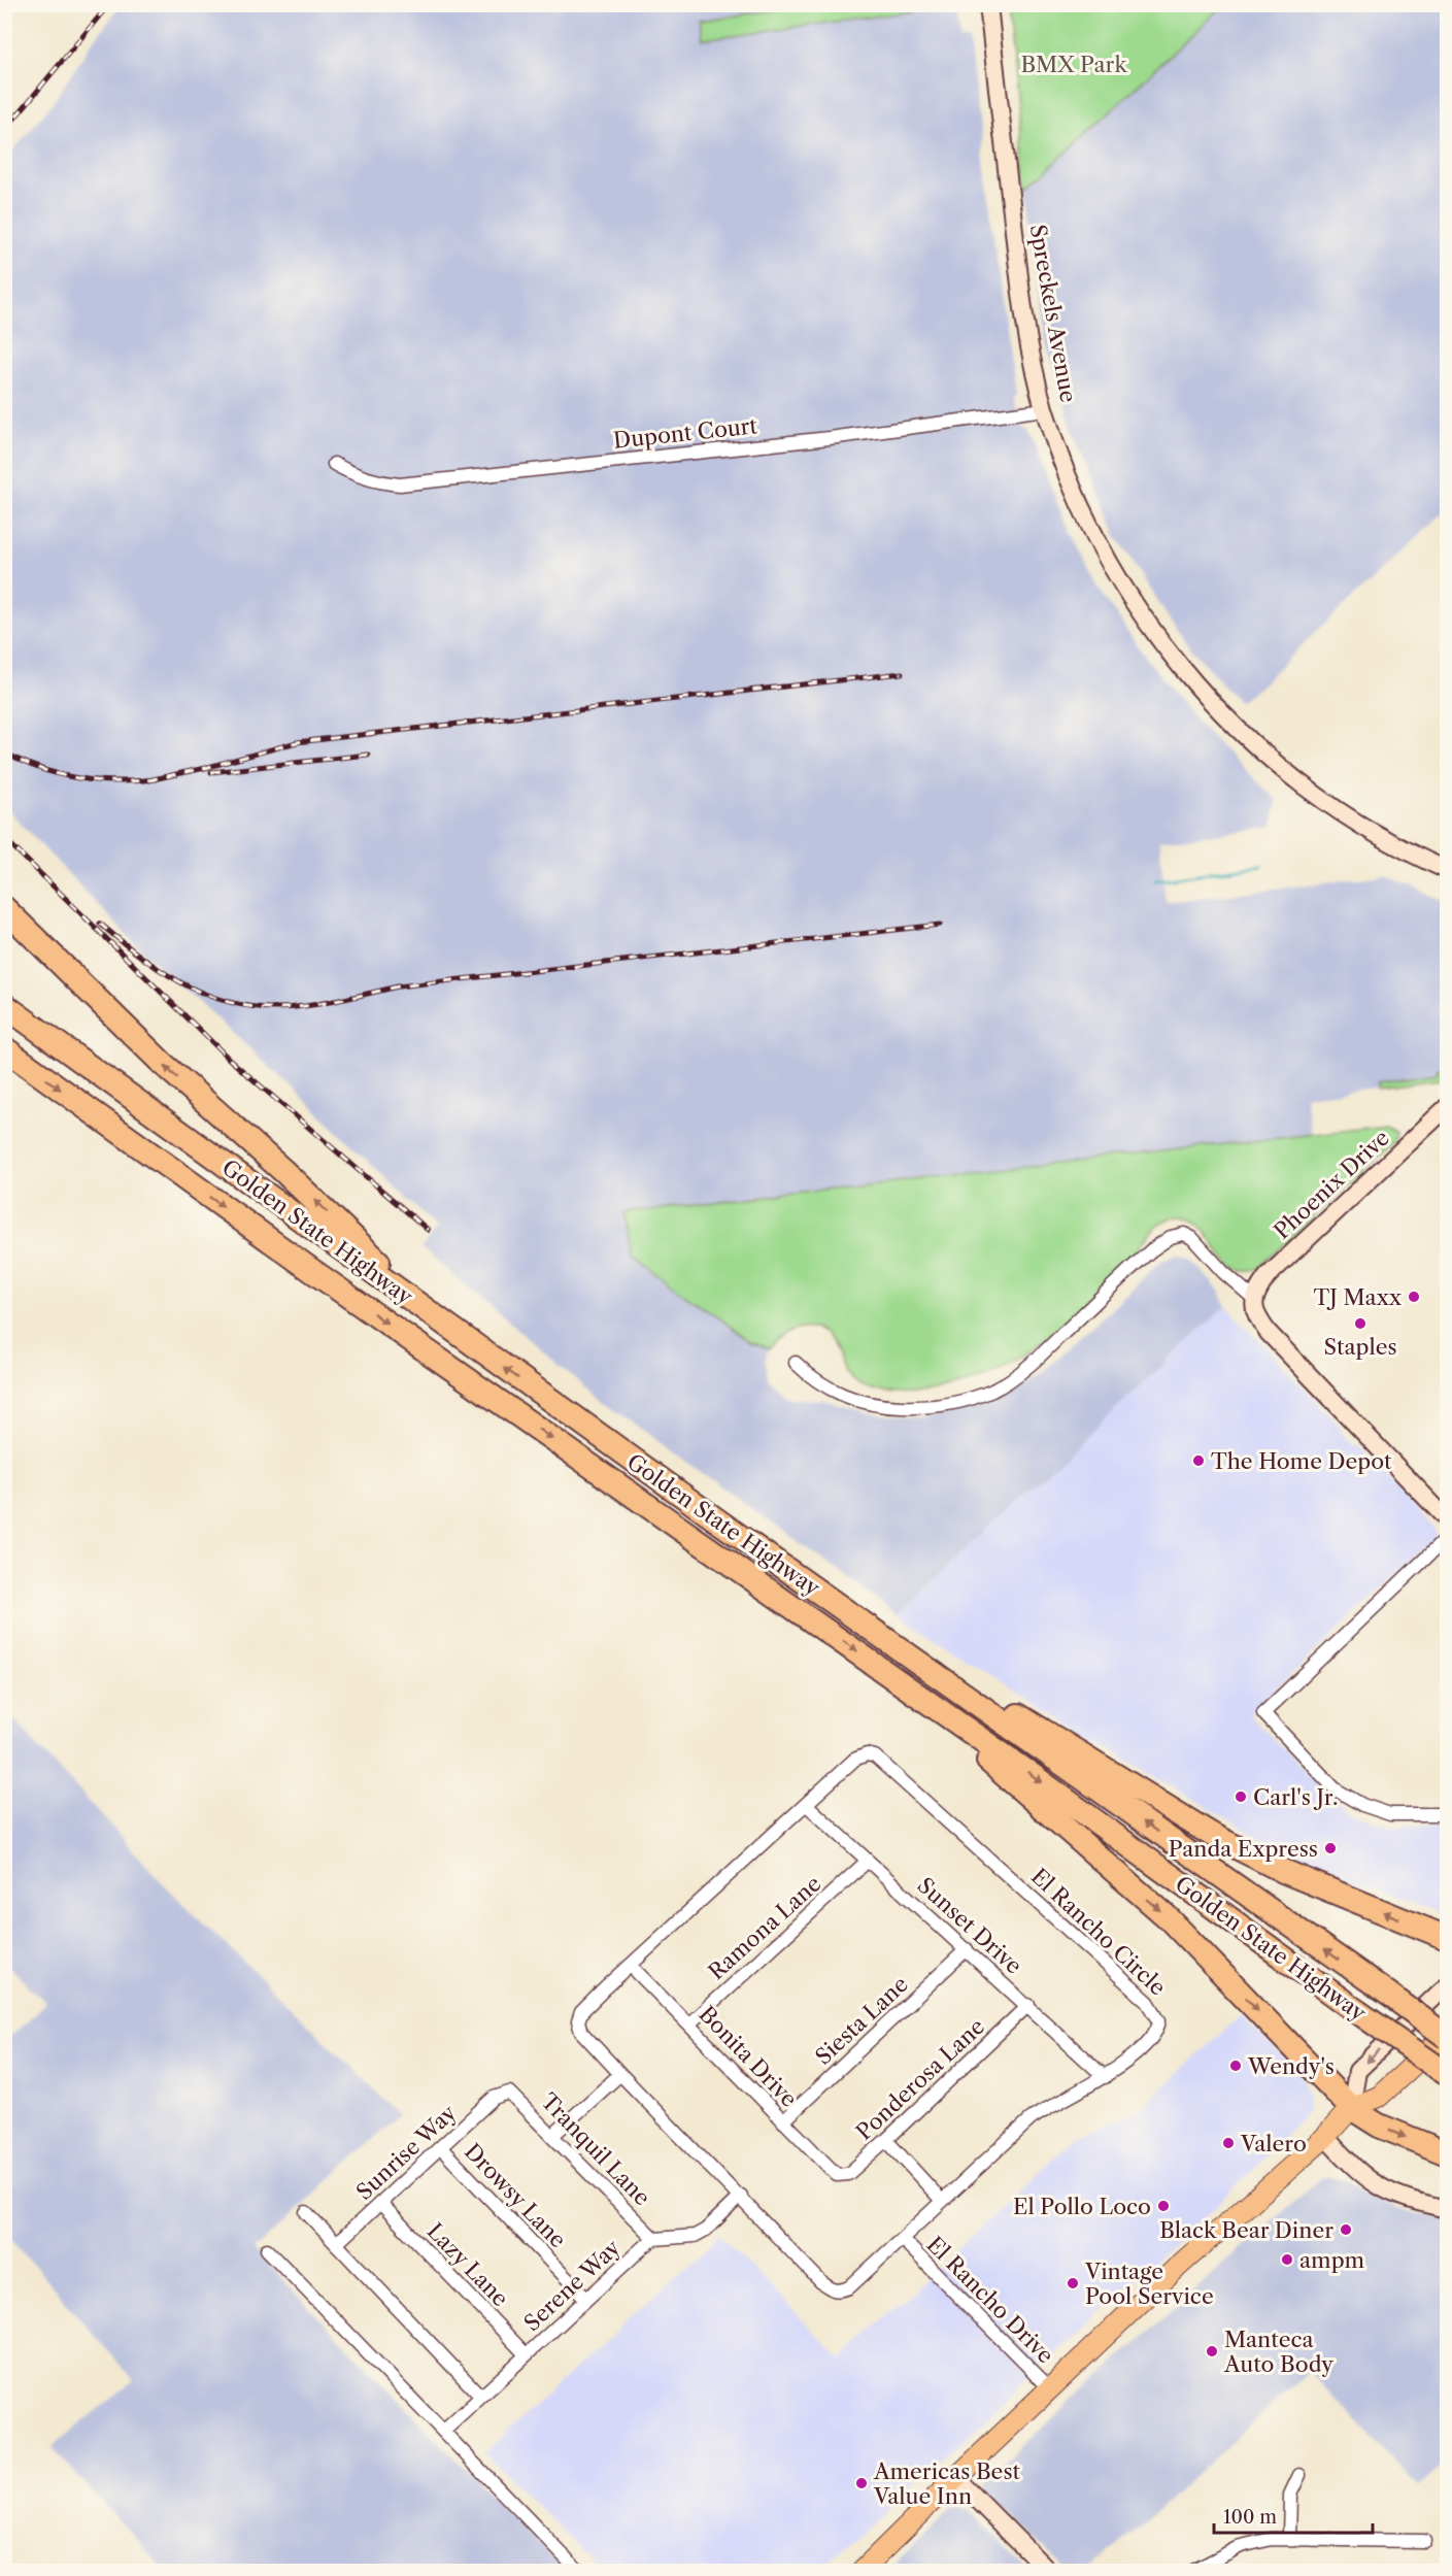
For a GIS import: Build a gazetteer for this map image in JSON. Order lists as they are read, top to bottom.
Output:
{
  "streets": {
    "highway": ["Golden State Highway"],
    "street": [
      "Spreckels Avenue",
      "Dupont Court",
      "Phoenix Drive",
      "Sunset Drive",
      "Ramona Lane",
      "El Rancho Circle",
      "Siesta Lane",
      "Bonita Drive",
      "Ponderosa Lane",
      "Tranquil Lane",
      "Sunrise Way",
      "Drowsy Lane",
      "Lazy Lane",
      "Serene Way",
      "El Rancho Drive"
    ]
  },
  "crossings": [
    ["Spreckels Avenue", "Dupont Court"],
    ["Sunset Drive", "Ramona Lane"],
    ["Sunset Drive", "El Rancho Circle"],
    ["Sunset Drive", "Siesta Lane"],
    ["Sunset Drive", "Ponderosa Lane"],
    ["Ramona Lane", "Bonita Drive"],
    ["El Rancho Circle", "Bonita Drive"],
    ["El Rancho Circle", "El Rancho Drive"],
    ["Siesta Lane", "Bonita Drive"],
    ["Bonita Drive", "Ponderosa Lane"],
    ["Tranquil Lane", "Sunrise Way"],
    ["Tranquil Lane", "Serene Way"],
    ["Sunrise Way", "Drowsy Lane"],
    ["Sunrise Way", "Lazy Lane"],
    ["Drowsy Lane", "Serene Way"],
    ["Lazy Lane", "Serene Way"]
  ],
  "parks": ["BMX Park"],
  "places": [
    "TJ Maxx",
    "Staples",
    "The Home Depot",
    "Carl's Jr.",
    "Panda Express",
    "Wendy's",
    "Valero",
    "El Pollo Loco",
    "Black Bear Diner",
    "ampm",
    "Vintage Pool Service",
    "Manteca Auto Body",
    "Americas Best Value Inn"
  ],
  "scale_bar": "100 m"
}
